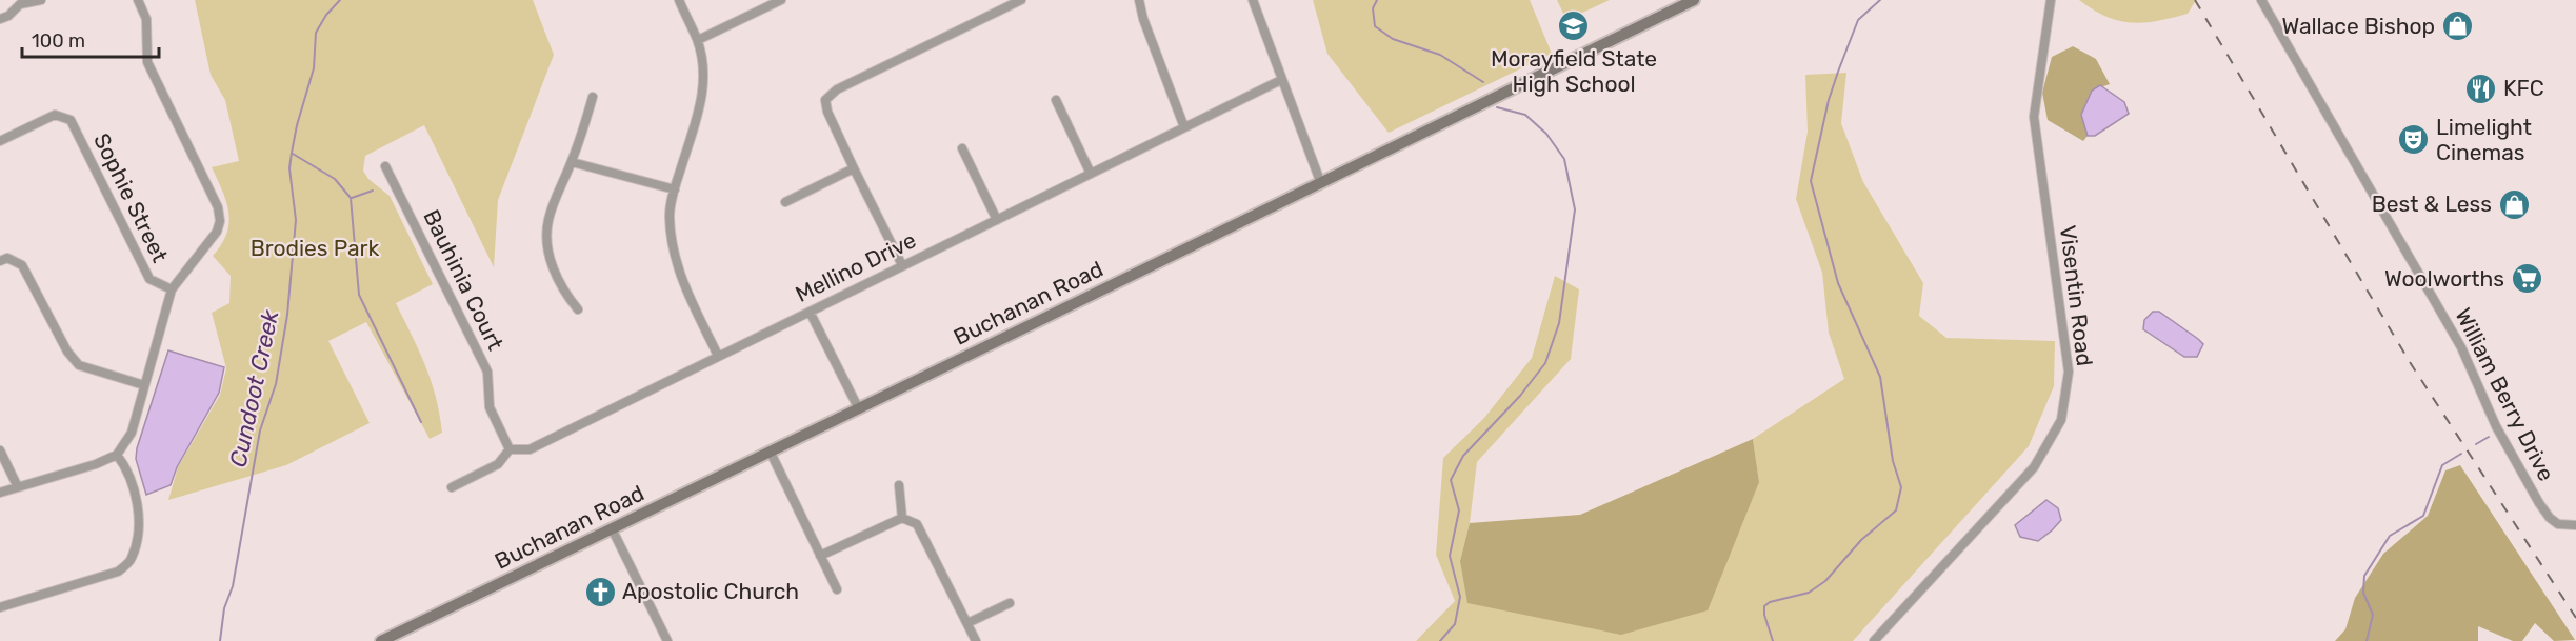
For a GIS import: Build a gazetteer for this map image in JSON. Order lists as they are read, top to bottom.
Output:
{
  "streets": {
    "main road": ["Buchanan Road"],
    "street": [
      "Sophie Street",
      "Mellino Drive",
      "Bauhinia Court",
      "Visentin Road",
      "William Berry Drive"
    ]
  },
  "crossings": [
    ["Mellino Drive", "Bauhinia Court"]
  ],
  "water": ["Cundoot Creek"],
  "parks": ["Brodies Park"],
  "places": {
    "school or university": ["Morayfield State High School"],
    "shop": ["Wallace Bishop", "Best & Less"],
    "restaurant": ["KFC"],
    "theatre": ["Limelight Cinemas"],
    "supermarket": ["Woolworths"],
    "church": ["Apostolic Church"]
  },
  "scale_bar": "100 m"
}
